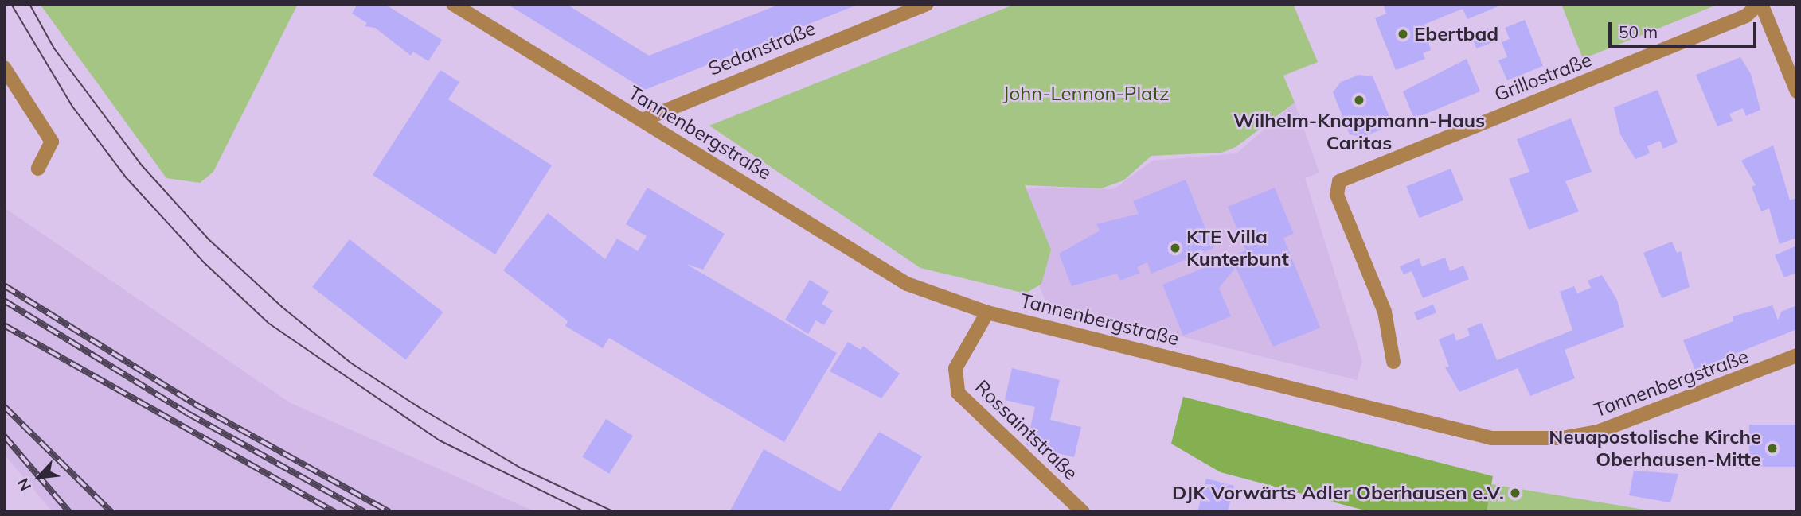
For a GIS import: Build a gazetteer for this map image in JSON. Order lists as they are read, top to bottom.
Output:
{
  "streets": {
    "street": [
      "Sedanstraße",
      "Grillostraße",
      "Tannenbergstraße",
      "Rossaintstraße"
    ]
  },
  "crossings": [
    ["Sedanstraße", "Tannenbergstraße"],
    ["Tannenbergstraße", "Rossaintstraße"]
  ],
  "parks": ["John-Lennon-Platz"],
  "places": [
    "Ebertbad",
    "Wilhelm-Knappmann-Haus Caritas",
    "KTE Villa Kunterbunt",
    "Neuapostolische Kirche Oberhausen-Mitte",
    "DJK Vorwärts Adler Oberhausen e.V."
  ],
  "scale_bar": "50 m",
  "north": "bottom left"
}
